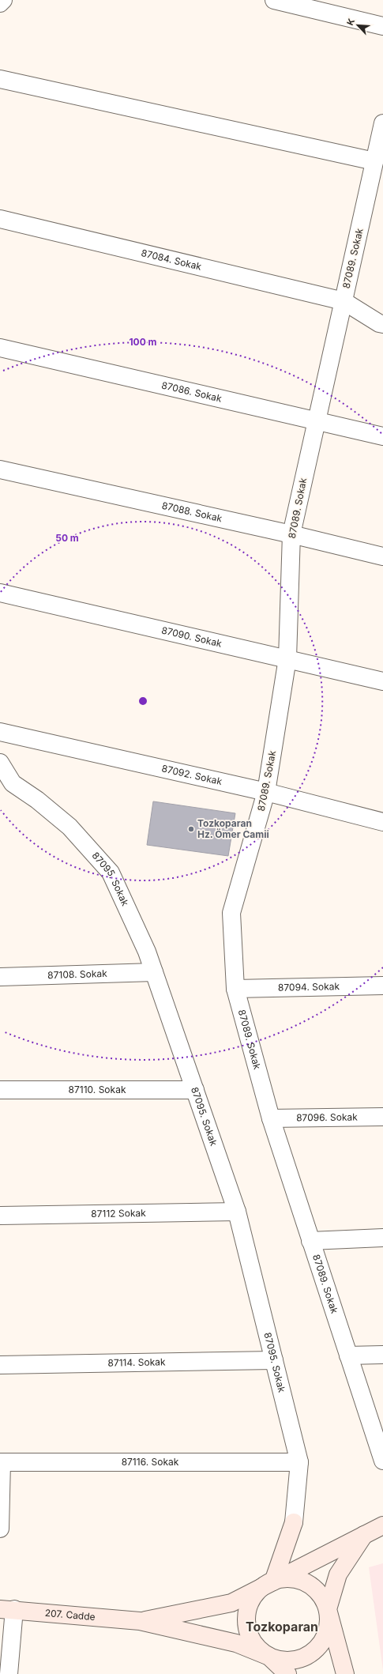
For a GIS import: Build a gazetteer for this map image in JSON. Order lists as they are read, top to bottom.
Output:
{
  "streets": {
    "street": [
      "87089. Sokak",
      "87084. Sokak",
      "87086. Sokak",
      "87088. Sokak",
      "87090. Sokak",
      "87092. Sokak",
      "87095. Sokak",
      "87108. Sokak",
      "87094. Sokak",
      "87110. Sokak",
      "87096. Sokak",
      "87112 Sokak",
      "87114. Sokak",
      "87116. Sokak",
      "207. Cadde"
    ]
  },
  "crossings": [
    ["87089. Sokak", "87084. Sokak"],
    ["87089. Sokak", "87086. Sokak"],
    ["87089. Sokak", "87088. Sokak"],
    ["87089. Sokak", "87090. Sokak"],
    ["87089. Sokak", "87092. Sokak"],
    ["87089. Sokak", "87094. Sokak"],
    ["87089. Sokak", "87096. Sokak"],
    ["87095. Sokak", "87108. Sokak"],
    ["87095. Sokak", "87110. Sokak"],
    ["87095. Sokak", "87112 Sokak"],
    ["87095. Sokak", "87114. Sokak"],
    ["87095. Sokak", "87116. Sokak"]
  ],
  "districts": ["Tozkoparan"],
  "places": ["Tozkoparan Hz. Ömer Camii"],
  "north": "top left",
  "rings": ["100 m", "50 m"]
}
